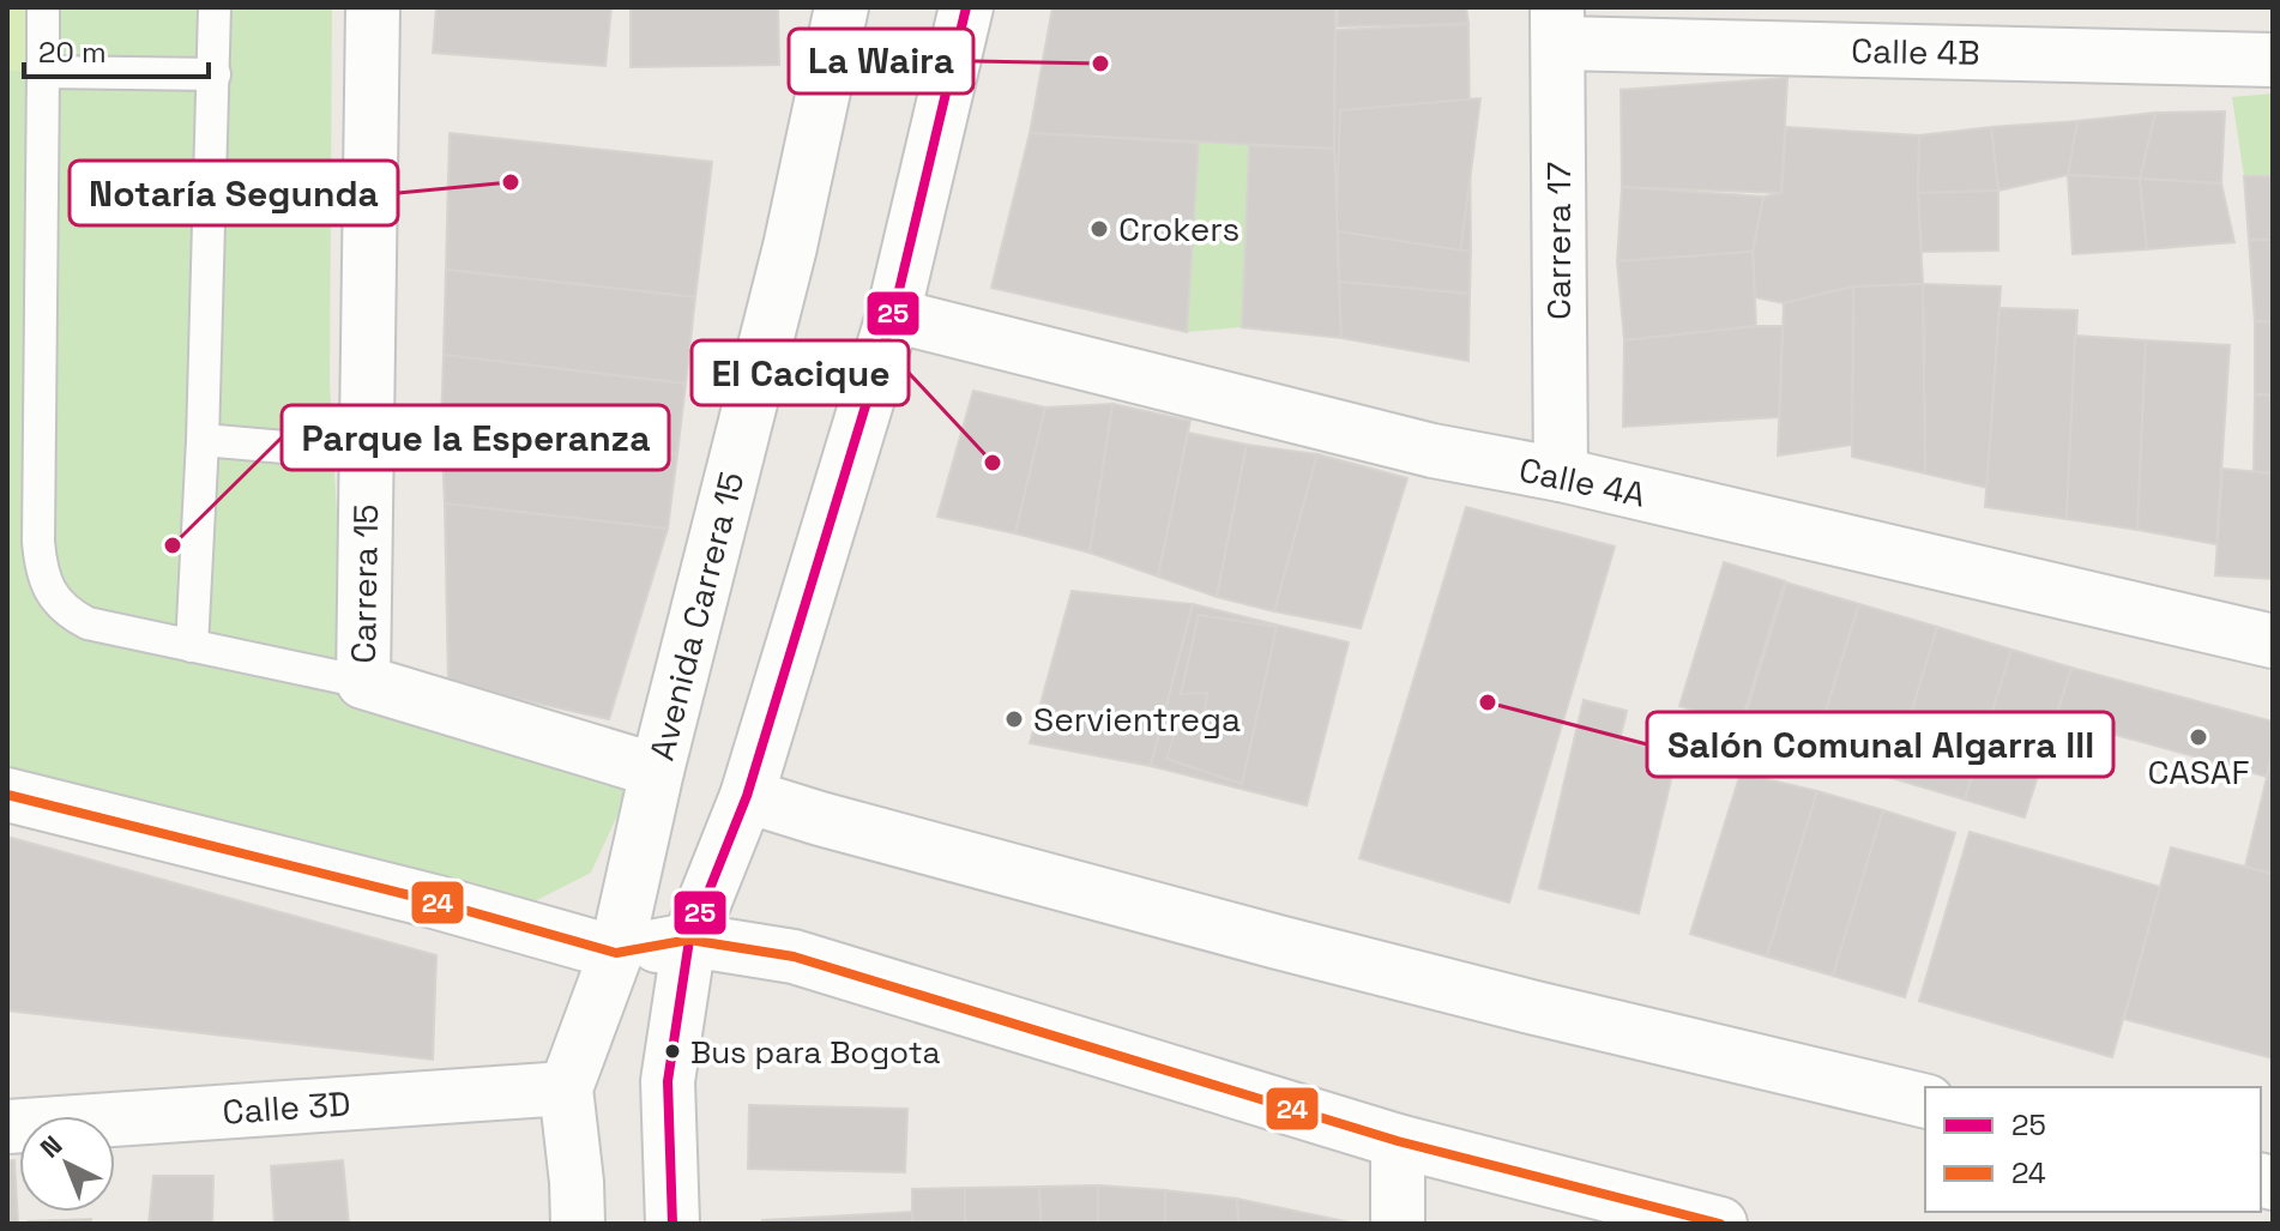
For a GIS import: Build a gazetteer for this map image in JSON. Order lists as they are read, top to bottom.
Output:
{
  "streets": {
    "street": [
      "Calle 4B",
      "Carrera 17",
      "Calle 4A",
      "Carrera 15",
      "Avenida Carrera 15",
      "Calle 3D"
    ]
  },
  "crossings": [
    ["Calle 4B", "Carrera 17"],
    ["Carrera 17", "Calle 4A"],
    ["Carrera 15", "Avenida Carrera 15"],
    ["Avenida Carrera 15", "Calle 3D"]
  ],
  "places": [
    "La Waira",
    "Notaría Segunda",
    "Crokers",
    "El Cacique",
    "Parque la Esperanza",
    "Salón Comunal Algarra III",
    "Servientrega",
    "CASAF",
    "Bus para Bogota"
  ],
  "lines": ["transit line 25", "transit line 24"],
  "legend": ["25", "24"],
  "scale_bar": "20 m",
  "north": "top left"
}
